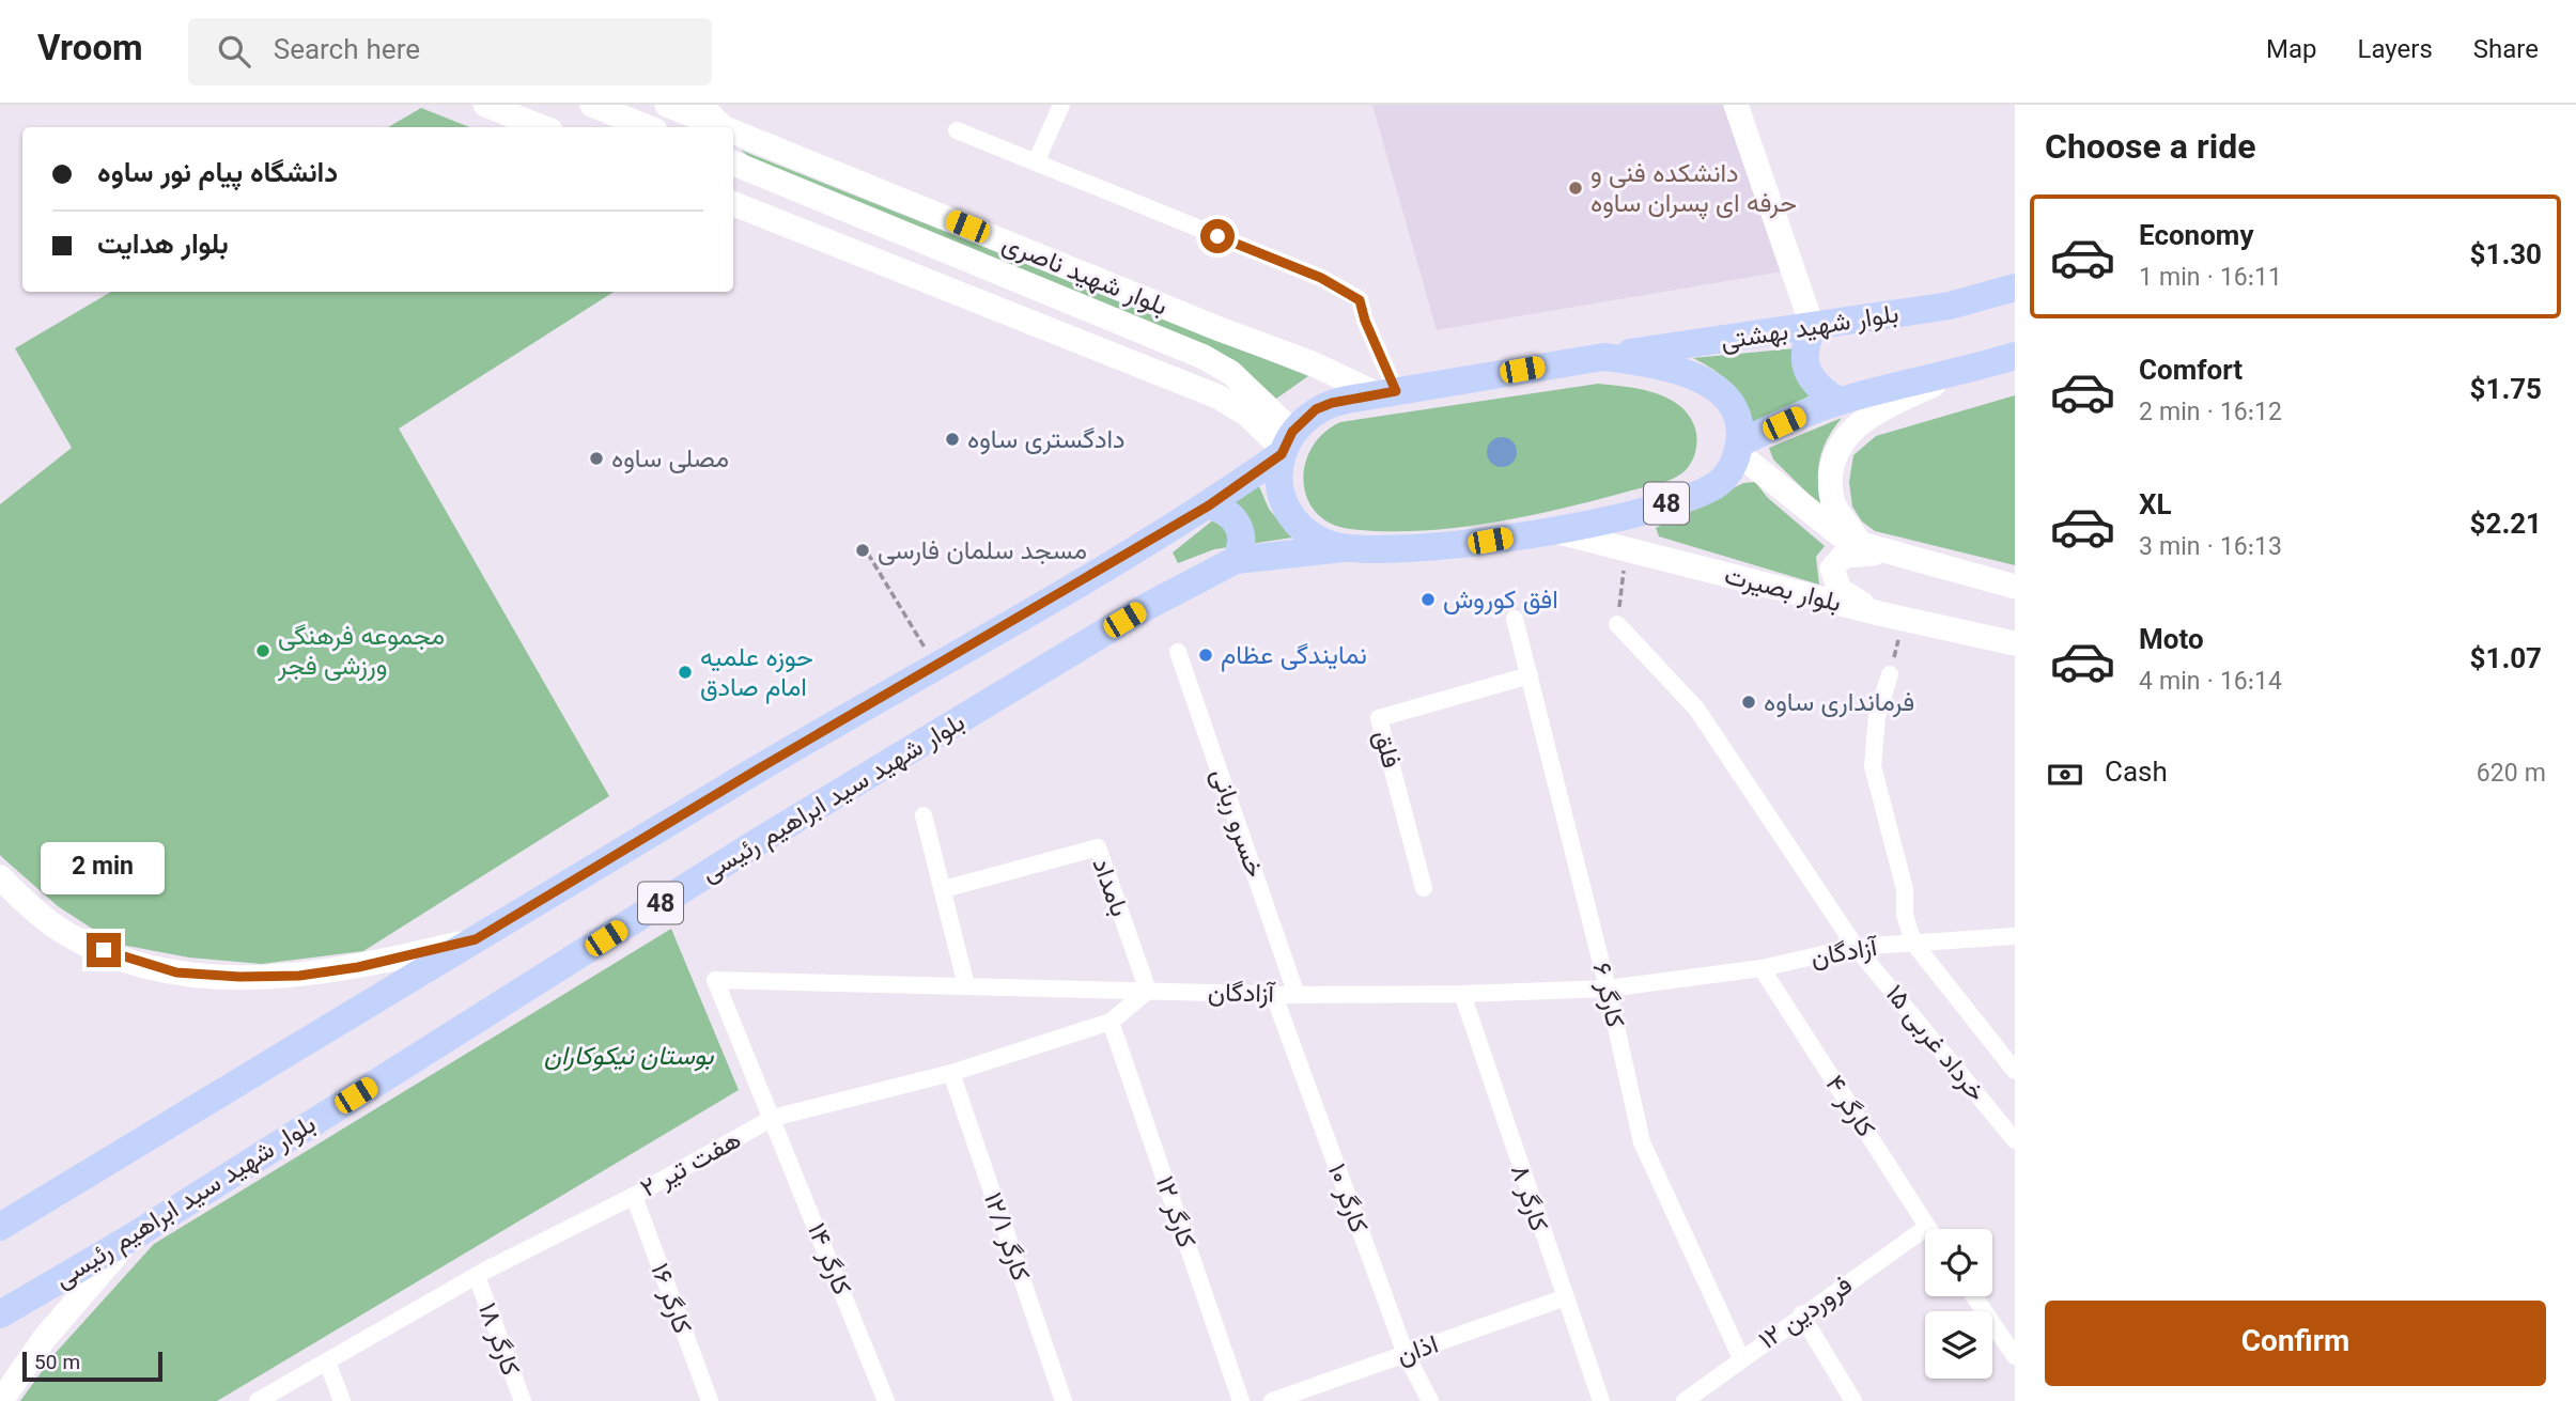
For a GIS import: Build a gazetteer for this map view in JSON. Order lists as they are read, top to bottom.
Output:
{
  "streets": {
    "main road": [
      "بلوار شهید ناصری",
      "بلوار شهید بهشتی",
      "48",
      "بلوار بصیرت",
      "بلوار شهید سید ابراهیم رئیسی"
    ],
    "street": [
      "فلق",
      "خسرو ربانی",
      "بامداد",
      "آزادگان",
      "کارگر ۶",
      "۱۵ خرداد غربی",
      "کارگر ۴",
      "هفت تیر ۲",
      "کارگر ۱۰",
      "کارگر ۸",
      "کارگر ۱۲",
      "کارگر ۱۲/۱",
      "کارگر ۱۴",
      "کارگر ۱۶",
      "۱۲ فروردین",
      "کارگر ۱۸",
      "اذان"
    ]
  },
  "crossings": [
    ["بلوار شهید ناصری", "48"],
    ["بلوار شهید بهشتی", "48"],
    ["48", "بلوار بصیرت"],
    ["48", "بلوار شهید سید ابراهیم رئیسی"],
    ["فلق", "کارگر ۶"],
    ["خسرو ربانی", "آزادگان"],
    ["بامداد", "آزادگان"],
    ["بامداد", "هفت تیر ۲"],
    ["آزادگان", "کارگر ۶"],
    ["آزادگان", "۱۵ خرداد غربی"],
    ["آزادگان", "کارگر ۴"],
    ["آزادگان", "هفت تیر ۲"],
    ["آزادگان", "کارگر ۱۰"],
    ["آزادگان", "کارگر ۸"],
    ["آزادگان", "کارگر ۱۴"],
    ["کارگر ۶", "۱۲ فروردین"],
    ["کارگر ۴", "۱۲ فروردین"],
    ["هفت تیر ۲", "کارگر ۱۲"],
    ["هفت تیر ۲", "کارگر ۱۲/۱"],
    ["هفت تیر ۲", "کارگر ۱۴"],
    ["هفت تیر ۲", "کارگر ۱۶"],
    ["هفت تیر ۲", "کارگر ۱۸"],
    ["کارگر ۱۰", "اذان"],
    ["کارگر ۸", "اذان"]
  ],
  "parks": ["بوستان نیکوکاران"],
  "places": [
    "دانشکده فنی و حرفه ای پسران ساوه",
    "دادگستری ساوه",
    "مصلی ساوه",
    "مسجد سلمان فارسی",
    "افق کوروش",
    "مجموعه فرهنگی ورزشی فجر",
    "نمایندگی عظام",
    "حوزه علمیه امام صادق",
    "فرمانداری ساوه"
  ],
  "scale_bar": "50 m",
  "page": {
    "header": "Vroom",
    "search": "Search here",
    "nav": ["Map", "Layers", "Share"],
    "heading": "Choose a ride",
    "banner": ["دانشگاه پیام نور ساوه", "بلوار هدایت"],
    "list": [
      {
        "name": "Economy",
        "note": "1 min · 16:11",
        "value": "$1.30"
      },
      {
        "name": "Comfort",
        "note": "2 min · 16:12",
        "value": "$1.75"
      },
      {
        "name": "XL",
        "note": "3 min · 16:13",
        "value": "$2.21"
      },
      {
        "name": "Moto",
        "note": "4 min · 16:14",
        "value": "$1.07"
      }
    ],
    "pay": ["Cash", "620 m"],
    "bubble": "2 min",
    "buttons": "Confirm",
    "scale": "50 m"
  }
}
